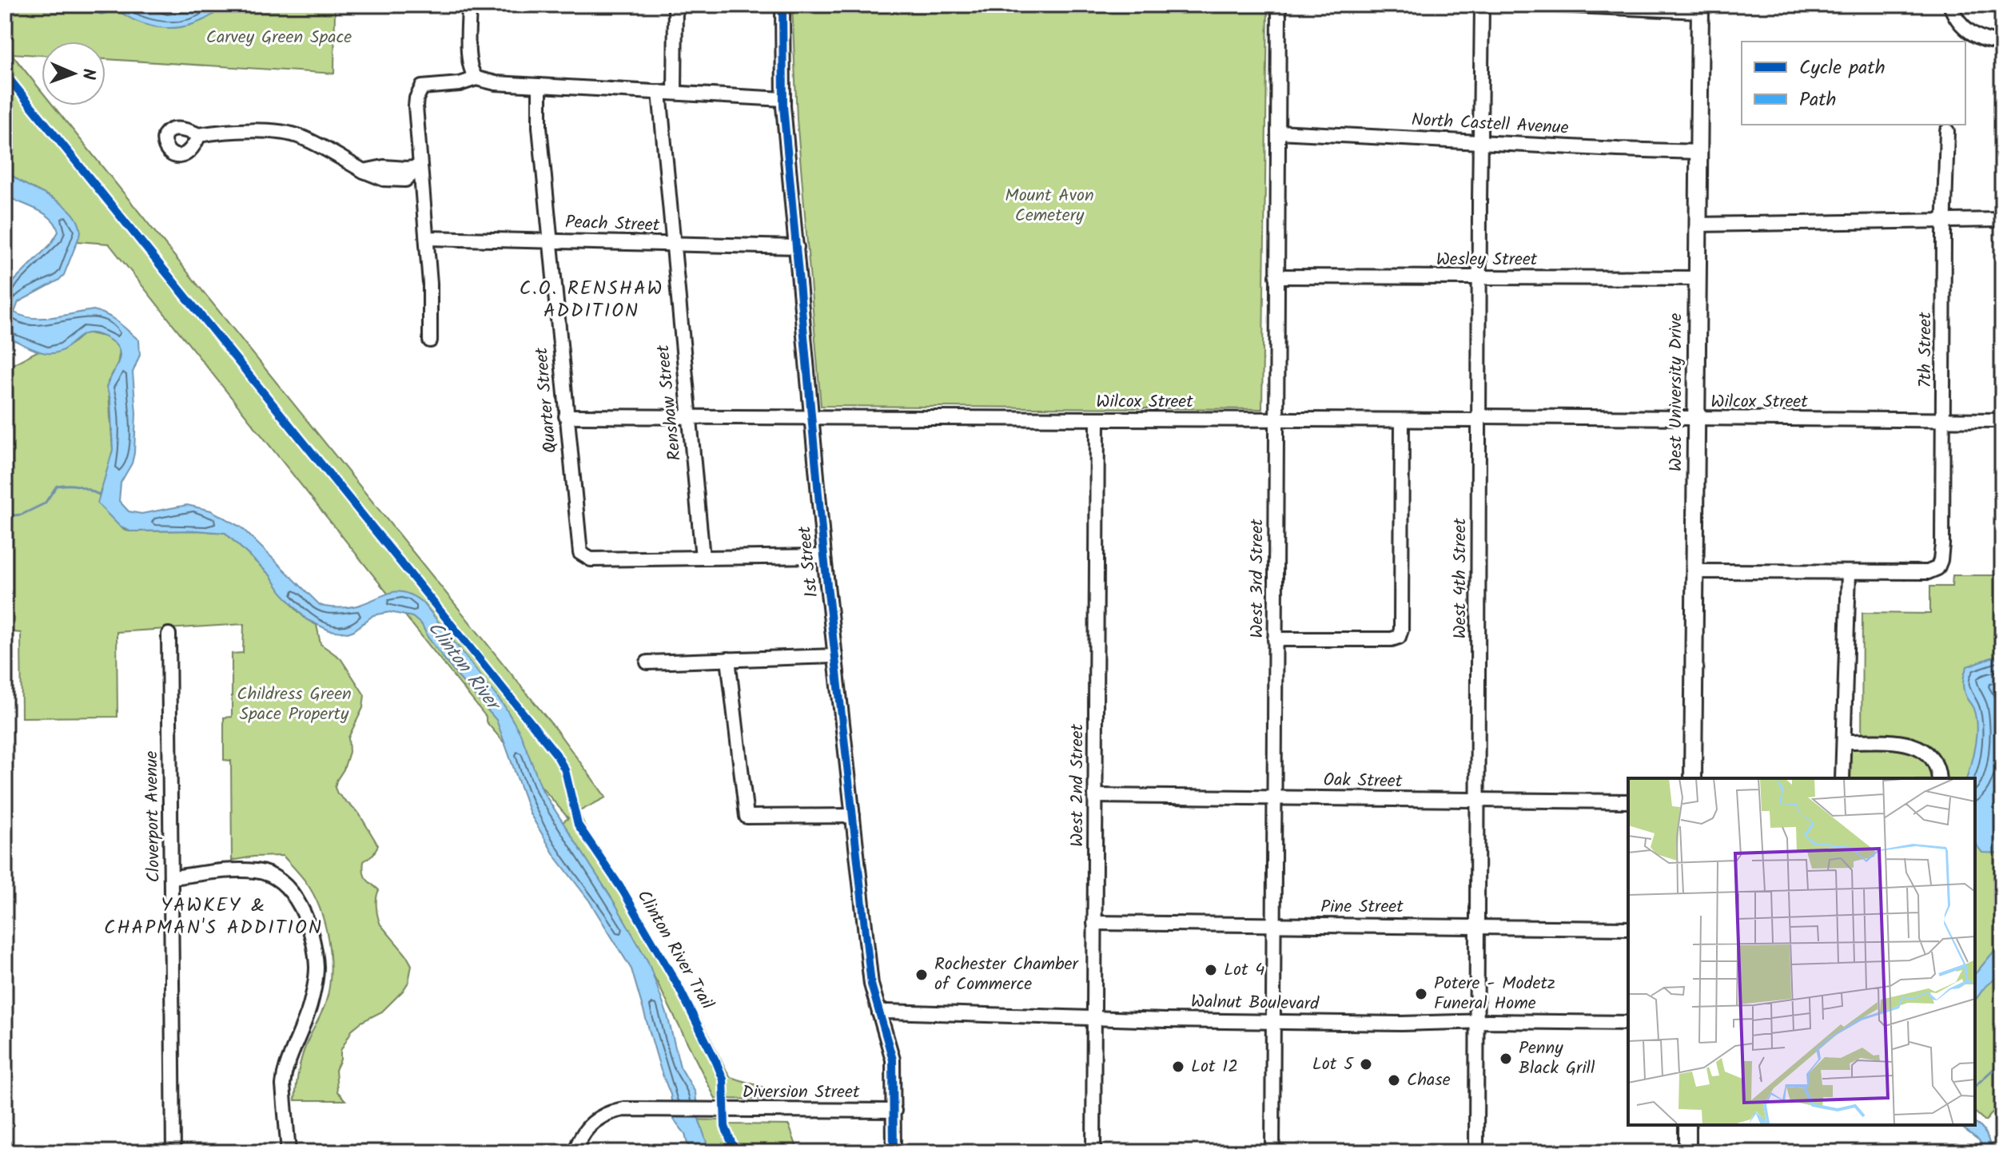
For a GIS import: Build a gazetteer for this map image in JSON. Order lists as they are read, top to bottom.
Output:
{
  "streets": {
    "main road": ["West University Drive"],
    "street": [
      "North Castell Avenue",
      "Peach Street",
      "Wesley Street",
      "7th Street",
      "Quarter Street",
      "Wilcox Street",
      "Renshaw Street",
      "1st Street",
      "West 3rd Street",
      "West 4th Street",
      "Oak Street",
      "West 2nd Street",
      "Cloverport Avenue",
      "Pine Street",
      "Walnut Boulevard",
      "Diversion Street"
    ],
    "cycle path": ["Clinton River Trail"]
  },
  "crossings": [
    ["North Castell Avenue", "West University Drive"],
    ["North Castell Avenue", "West 3rd Street"],
    ["North Castell Avenue", "West 4th Street"],
    ["Peach Street", "Quarter Street"],
    ["Peach Street", "Renshaw Street"],
    ["Peach Street", "1st Street"],
    ["Wesley Street", "West University Drive"],
    ["Wesley Street", "West 3rd Street"],
    ["Wesley Street", "West 4th Street"],
    ["7th Street", "Wilcox Street"],
    ["West University Drive", "Wilcox Street"],
    ["Quarter Street", "Wilcox Street"],
    ["Quarter Street", "Renshaw Street"],
    ["Wilcox Street", "Renshaw Street"],
    ["Wilcox Street", "1st Street"],
    ["Wilcox Street", "West 3rd Street"],
    ["Wilcox Street", "West 4th Street"],
    ["Wilcox Street", "West 2nd Street"],
    ["1st Street", "Walnut Boulevard"],
    ["1st Street", "Diversion Street"],
    ["West 3rd Street", "Oak Street"],
    ["West 3rd Street", "Pine Street"],
    ["West 3rd Street", "Walnut Boulevard"],
    ["West 4th Street", "Oak Street"],
    ["West 4th Street", "Pine Street"],
    ["West 4th Street", "Walnut Boulevard"],
    ["Oak Street", "West 2nd Street"],
    ["West 2nd Street", "Pine Street"],
    ["West 2nd Street", "Walnut Boulevard"]
  ],
  "districts": ["C.O. RENSHAW ADDITION", "YAWKEY & CHAPMAN'S ADDITION"],
  "water": ["Clinton River"],
  "parks": ["Carvey Green Space", "Mount Avon Cemetery", "Childress Green Space Property"],
  "places": [
    "Lot 4",
    "Rochester Chamber of Commerce",
    "Potere - Modetz Funeral Home",
    "Penny Black Grill",
    "Lot 5",
    "Lot 12",
    "Chase"
  ],
  "legend": ["Cycle path", "Path"],
  "north": "right"
}
